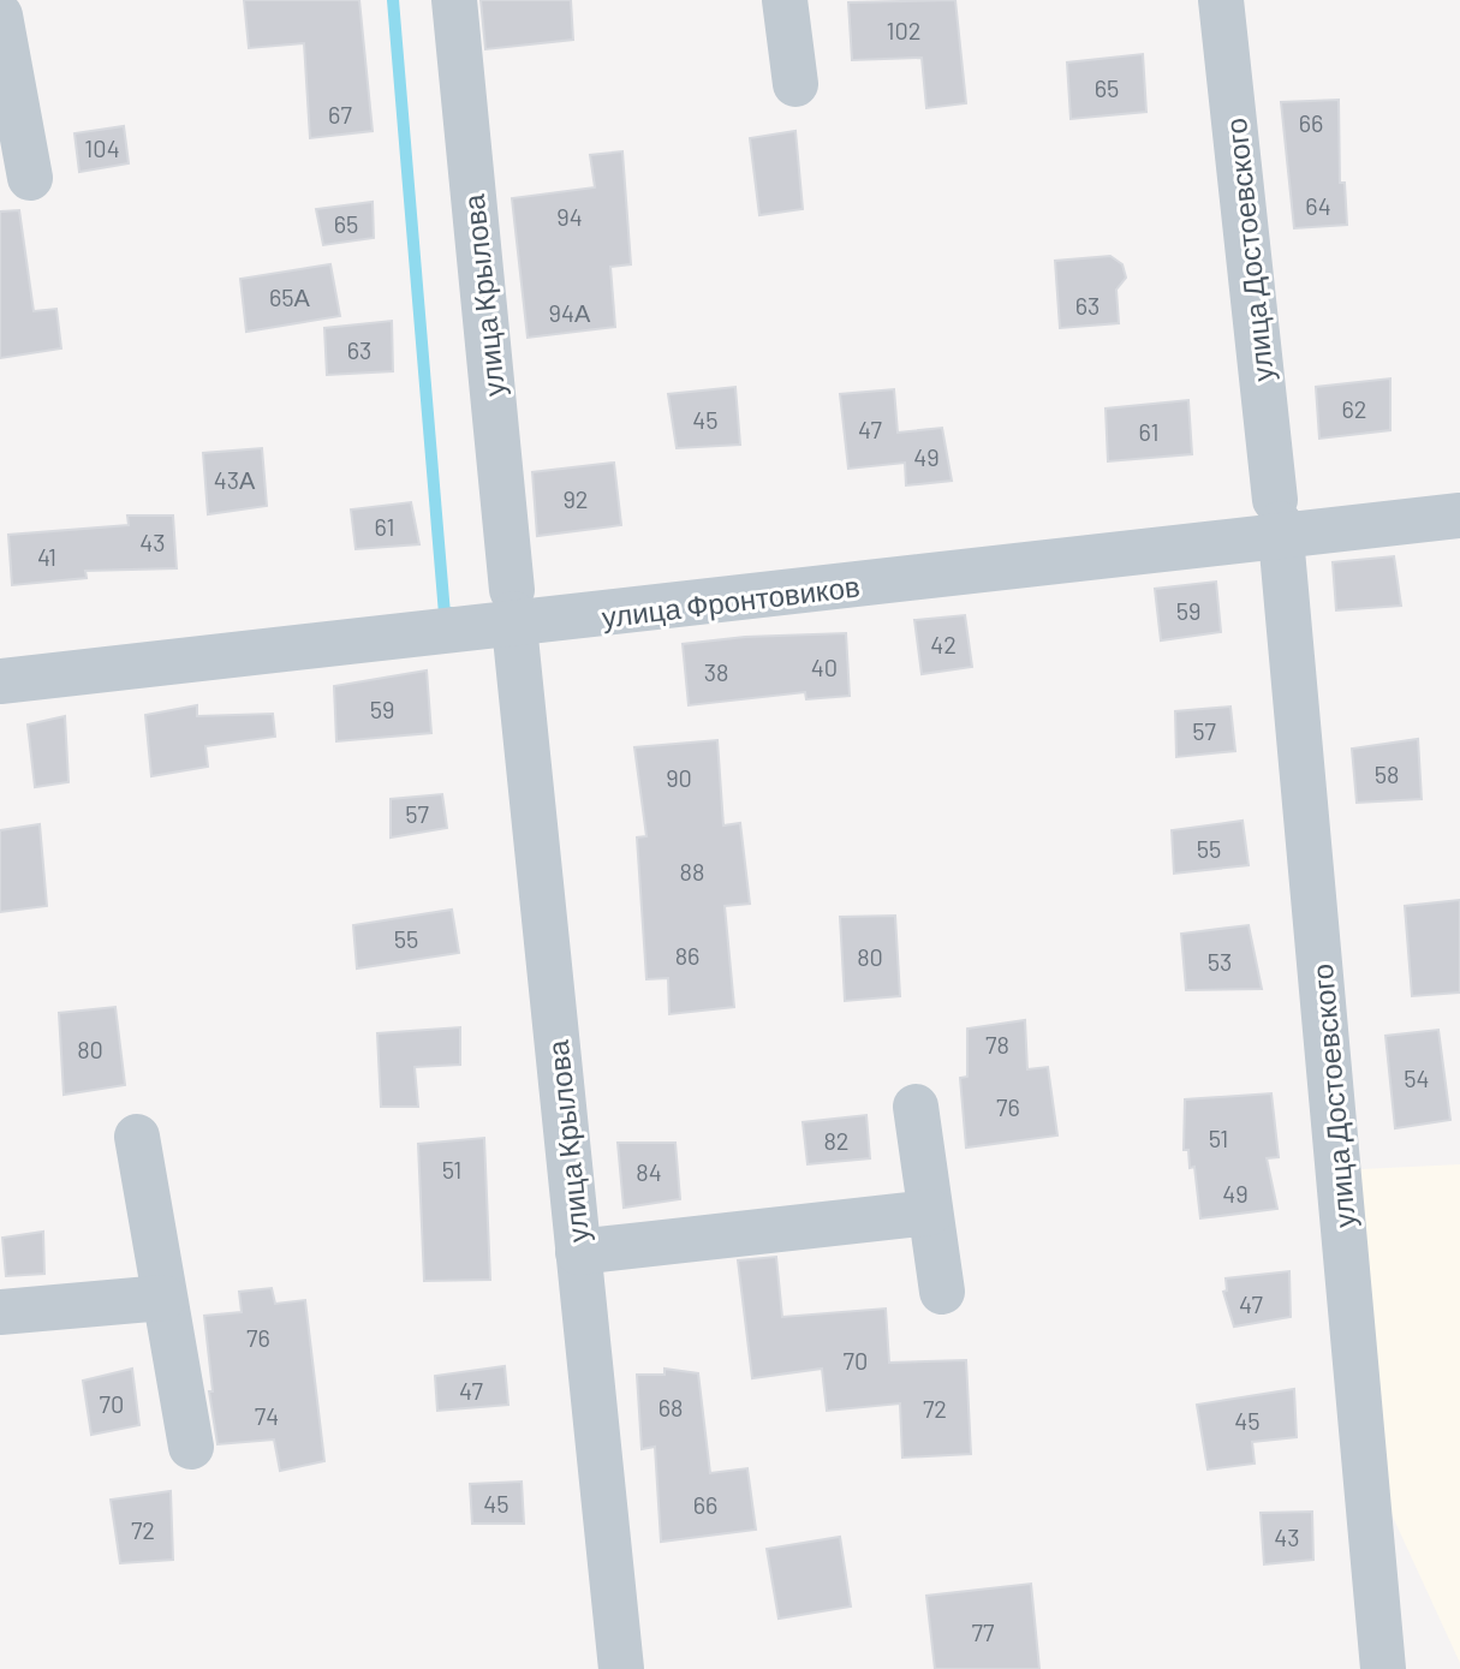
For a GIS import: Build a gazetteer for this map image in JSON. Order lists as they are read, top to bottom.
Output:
{
  "streets": {
    "street": ["улица Достоевского", "улица Крылова", "улица Фронтовиков"]
  },
  "crossings": [
    ["улица Достоевского", "улица Фронтовиков"],
    ["улица Крылова", "улица Фронтовиков"]
  ],
  "house_numbers": [
    "102",
    "65",
    "67",
    "66",
    "104",
    "64",
    "94",
    "65",
    "65А",
    "63",
    "94А",
    "63",
    "62",
    "45",
    "47",
    "61",
    "49",
    "43А",
    "92",
    "61",
    "43",
    "41",
    "59",
    "42",
    "40",
    "38",
    "59",
    "57",
    "58",
    "90",
    "57",
    "55",
    "88",
    "55",
    "86",
    "80",
    "53",
    "78",
    "80",
    "54",
    "76",
    "51",
    "82",
    "51",
    "84",
    "49",
    "47",
    "76",
    "70",
    "47",
    "70",
    "68",
    "72",
    "74",
    "45",
    "45",
    "66",
    "72",
    "43",
    "77"
  ]
}
